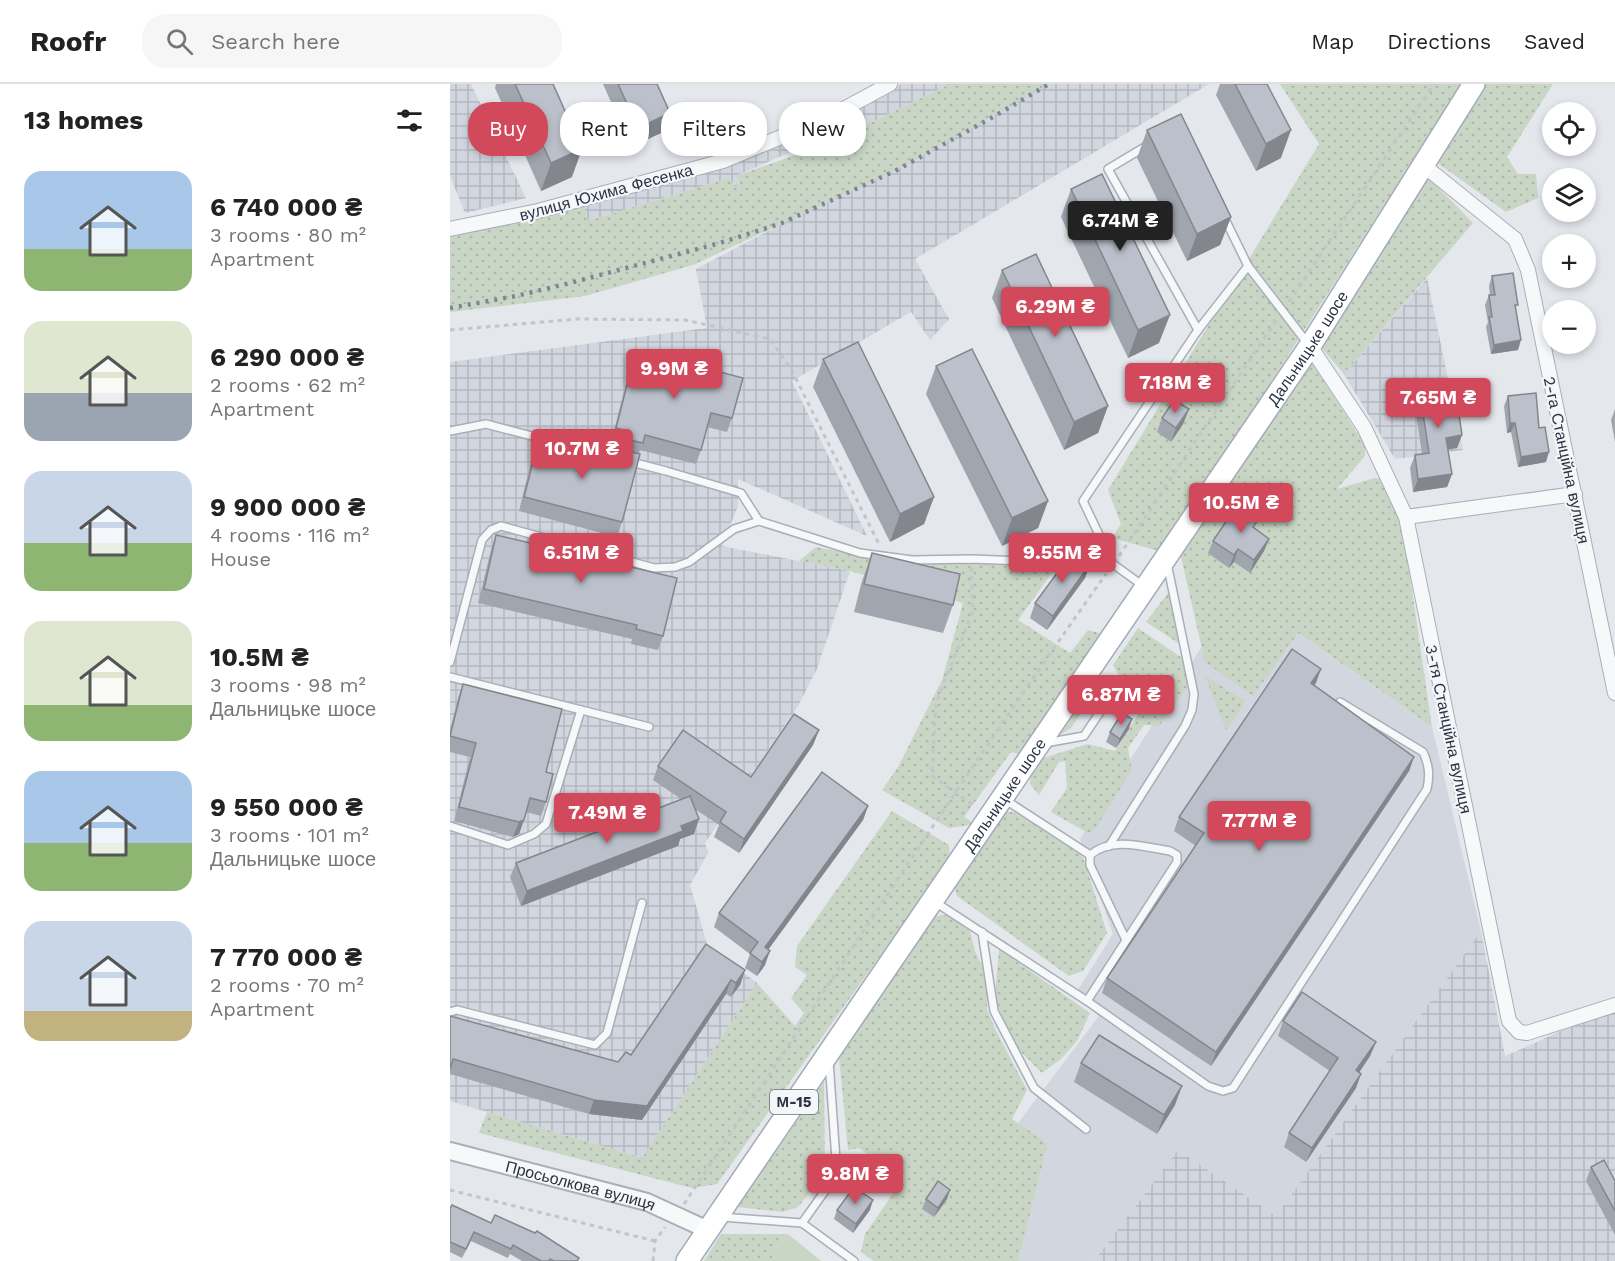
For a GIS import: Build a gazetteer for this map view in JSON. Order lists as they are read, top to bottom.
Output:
{
  "streets": {
    "main road": ["Дальницьке шосе", "М-15"],
    "street": [
      "вулиця Юхима Фесенка",
      "2-га Станційна вулиця",
      "3-тя Станційна вулиця",
      "Просьолкова вулиця"
    ]
  },
  "crossings": [
    ["Дальницьке шосе", "2-га Станційна вулиця"],
    ["Дальницьке шосе", "3-тя Станційна вулиця"],
    ["Дальницьке шосе", "Просьолкова вулиця"]
  ],
  "page": {
    "header": "Roofr",
    "search": "Search here",
    "nav": ["Map", "Directions", "Saved"],
    "heading": "13 homes",
    "map_buttons": ["+", "−"],
    "chip": [
      "Buy",
      "Rent",
      "Filters",
      "New"
    ],
    "list": [
      {
        "name": "6 740 000 ₴",
        "note": "3 rooms · 80 m² · Apartment"
      },
      {
        "name": "6 290 000 ₴",
        "note": "2 rooms · 62 m² · Apartment"
      },
      {
        "name": "9 900 000 ₴",
        "note": "4 rooms · 116 m² · House"
      },
      {
        "name": "10.5M ₴",
        "note": "3 rooms · 98 m² · Дальницьке шосе"
      },
      {
        "name": "9 550 000 ₴",
        "note": "3 rooms · 101 m² · Дальницьке шосе"
      },
      {
        "name": "7 770 000 ₴",
        "note": "2 rooms · 70 m² · Apartment"
      }
    ],
    "price": [
      "6.74M ₴",
      "6.29M ₴",
      "9.9M ₴",
      "7.18M ₴",
      "7.65M ₴",
      "10.7M ₴",
      "10.5M ₴",
      "6.51M ₴",
      "9.55M ₴",
      "6.87M ₴",
      "7.49M ₴",
      "7.77M ₴",
      "9.8M ₴"
    ]
  }
}
